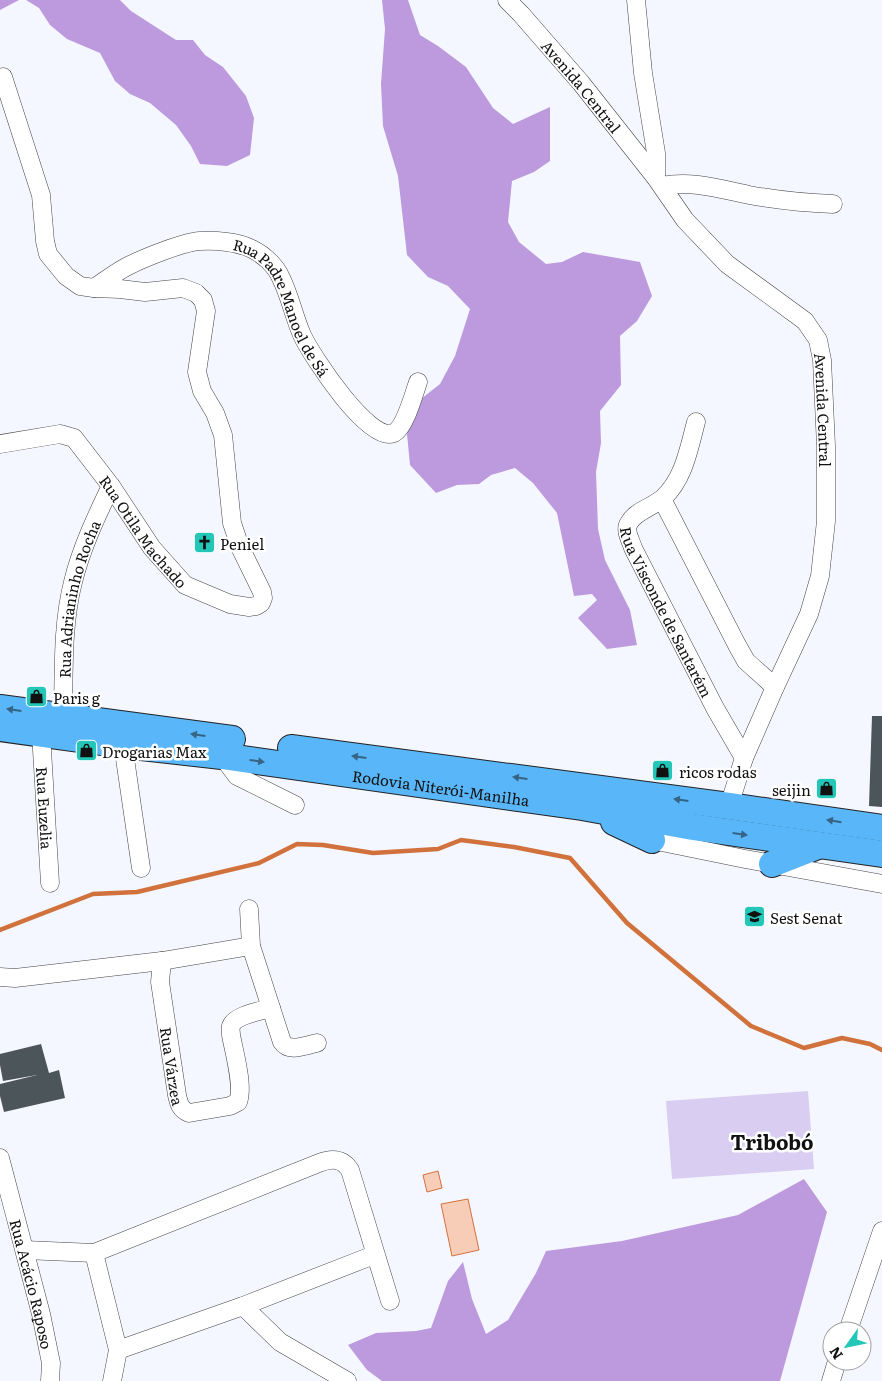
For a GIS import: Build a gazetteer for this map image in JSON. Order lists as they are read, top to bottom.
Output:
{
  "streets": {
    "highway": ["Rodovia Niterói-Manilha"],
    "street": [
      "Avenida Central",
      "Rua Padre Manoel de Sá",
      "Rua Otila Machado",
      "Rua Adrianinho Rocha",
      "Rua Visconde de Santarém",
      "Rua Euzelia",
      "Rua Várzea",
      "Rua Acácio Raposo"
    ]
  },
  "crossings": [
    ["Avenida Central", "Rua Visconde de Santarém"],
    ["Avenida Central", "Rodovia Niterói-Manilha"],
    ["Rua Padre Manoel de Sá", "Rua Otila Machado"],
    ["Rua Otila Machado", "Rua Adrianinho Rocha"],
    ["Rua Adrianinho Rocha", "Rodovia Niterói-Manilha"],
    ["Rodovia Niterói-Manilha", "Rua Euzelia"]
  ],
  "districts": ["Tribobó"],
  "places": {
    "church": ["Peniel"],
    "shop": [
      "Paris g",
      "Drogarias Max",
      "ricos rodas",
      "seijin"
    ],
    "school or university": ["Sest Senat"]
  },
  "north": "bottom left"
}
